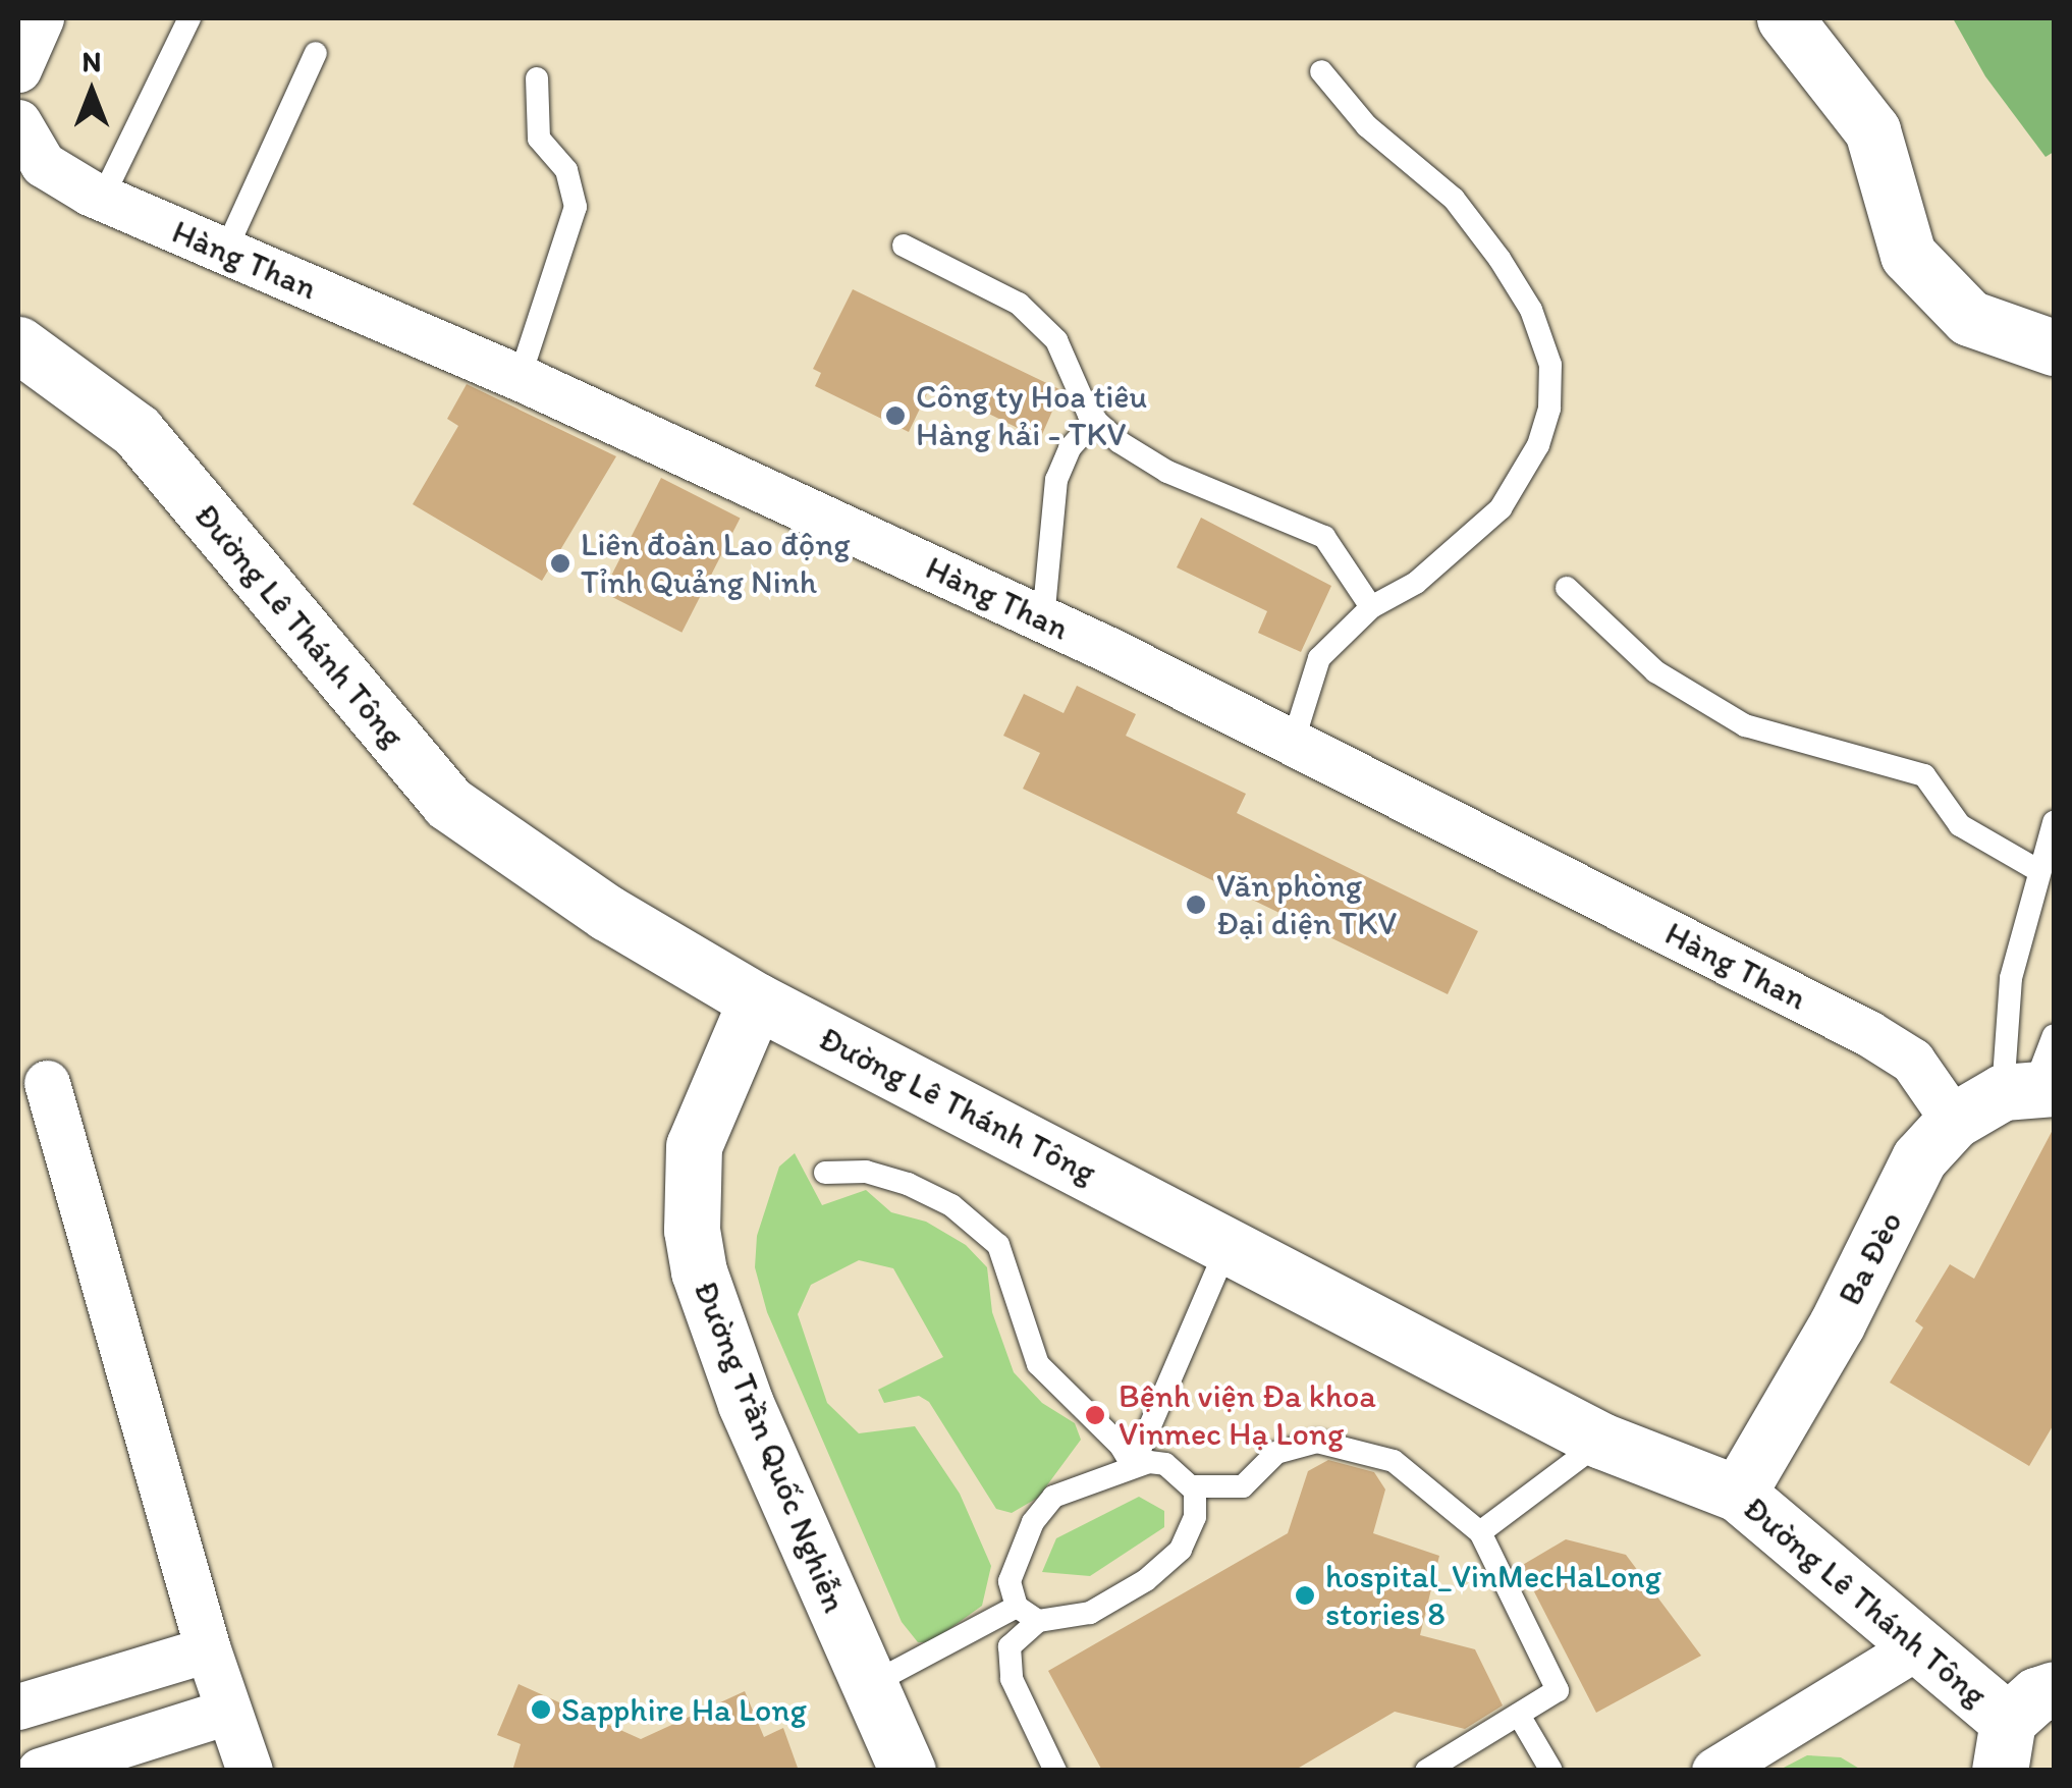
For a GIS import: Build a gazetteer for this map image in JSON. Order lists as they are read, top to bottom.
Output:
{
  "streets": {
    "street": [
      "Hàng Than",
      "Đường Lê Thánh Tông",
      "Ba Đèo",
      "Đường Trần Quốc Nghiễn"
    ]
  },
  "crossings": [
    ["Hàng Than", "Ba Đèo"],
    ["Đường Lê Thánh Tông", "Ba Đèo"],
    ["Đường Lê Thánh Tông", "Đường Trần Quốc Nghiễn"]
  ],
  "places": [
    "Công ty Hoa tiêu Hàng hải - TKV",
    "Liên đoàn Lao động Tỉnh Quảng Ninh",
    "Văn phòng Đại diện TKV",
    "Bệnh viện Đa khoa Vinmec Hạ Long",
    "hospital_VinMecHaLong stories 8",
    "Sapphire Ha Long"
  ],
  "north": "top"
}
